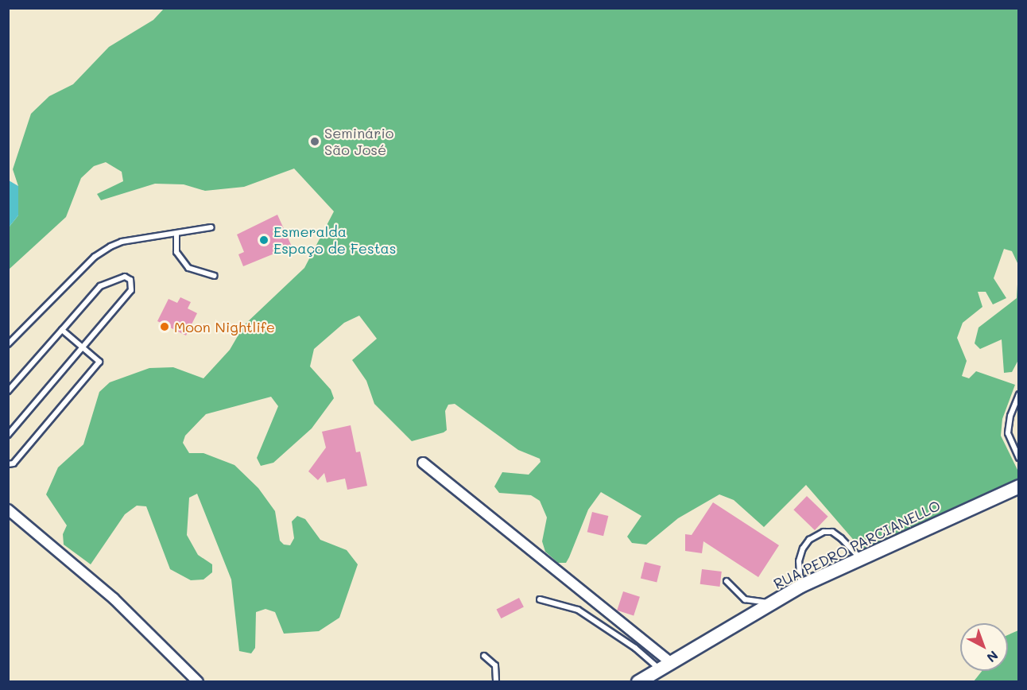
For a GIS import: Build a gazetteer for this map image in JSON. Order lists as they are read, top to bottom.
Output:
{
  "streets": {
    "street": ["RUA PEDRO PARCIANELLO"]
  },
  "places": ["Seminário São José", "Esmeralda Espaço de Festas", "Moon Nightlife"],
  "north": "bottom right"
}
